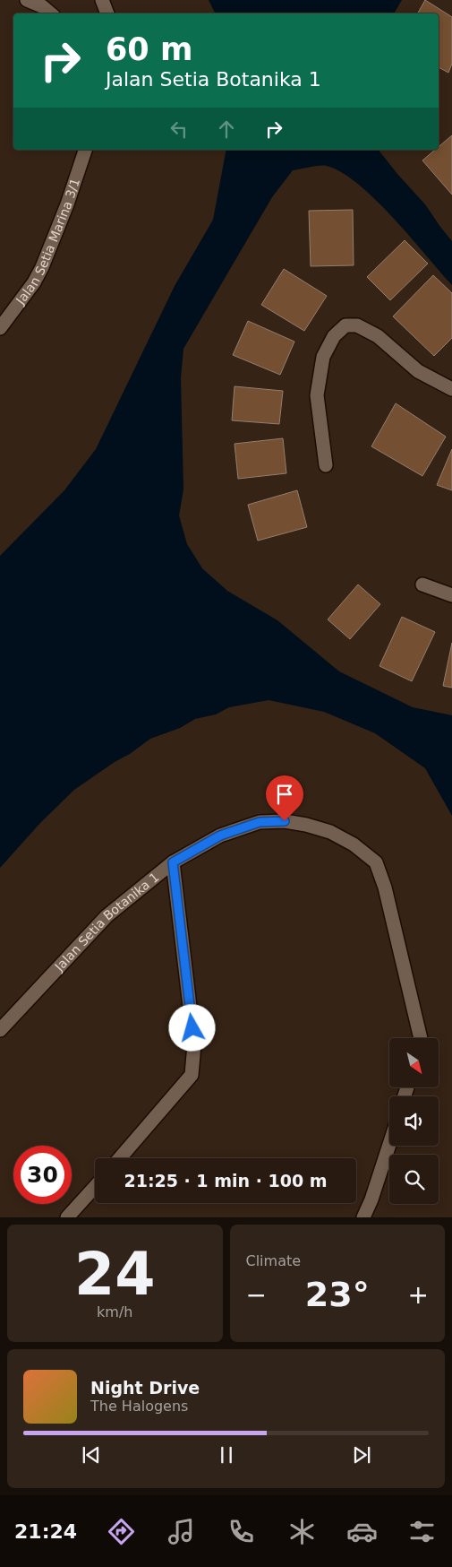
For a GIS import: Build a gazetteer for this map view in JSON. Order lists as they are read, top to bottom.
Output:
{
  "streets": {
    "street": ["Jalan Setia Marina 3/1", "Jalan Setia Botanika 1"]
  },
  "north": "bottom right",
  "page": {
    "turn": ["60 m", "Jalan Setia Botanika 1"],
    "limit": "30",
    "trip": "21:25 · 1 min · 100 m",
    "tile": [
      ["24", "km/h"],
      "Climate"
    ],
    "heat": ["−", "23°", "+"],
    "song": ["Night Drive", "The Halogens"],
    "tabs": "21:24"
  }
}
